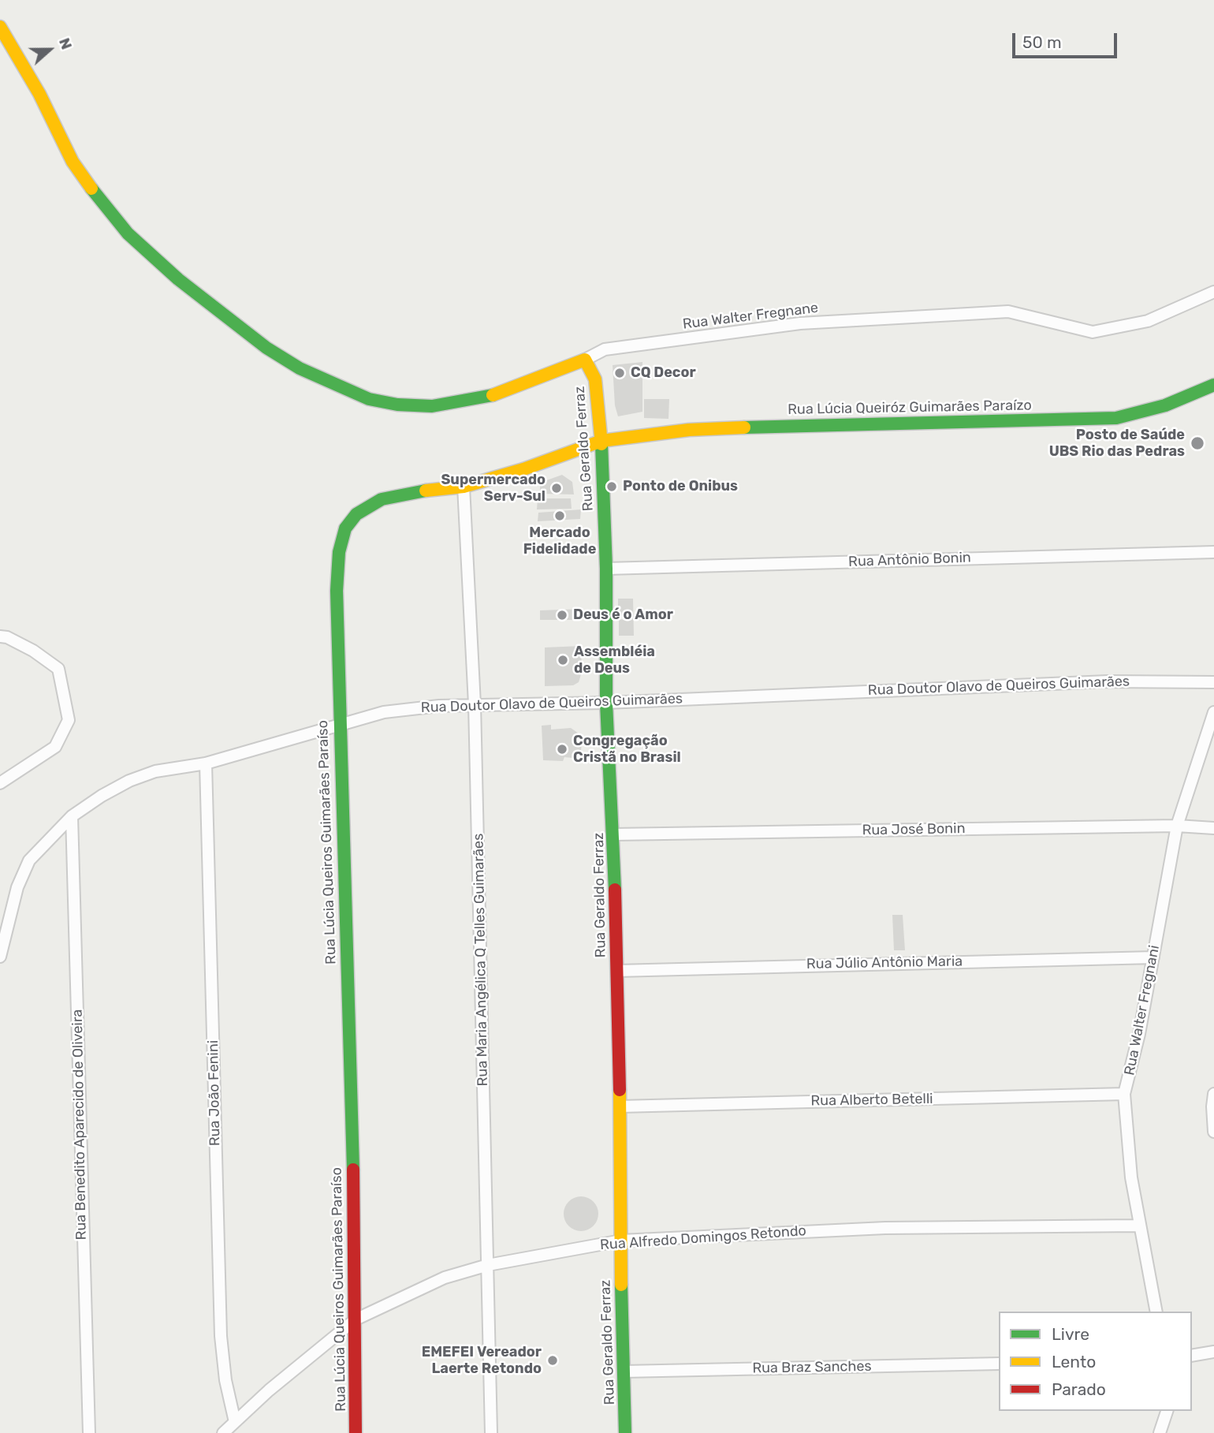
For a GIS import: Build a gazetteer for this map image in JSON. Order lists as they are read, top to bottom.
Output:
{
  "streets": {
    "street": [
      "Rua Walter Fregnane",
      "Rua Lúcia Queiróz Guimarães Paraízo",
      "Rua Geraldo Ferraz",
      "Rua Antônio Bonin",
      "Rua Doutor Olavo de Queiros Guimarães",
      "Rua José Bonin",
      "Rua Lúcia Queiros Guimarães Paraíso",
      "Rua Maria Angélica Q Telles Guimarães",
      "Rua Júlio Antônio Maria",
      "Rua Walter Fregnani",
      "Rua João Fenini",
      "Rua Alberto Betelli",
      "Rua Benedito Aparecido de Oliveira",
      "Rua Alfredo Domingos Retondo",
      "Rua Braz Sanches"
    ]
  },
  "crossings": [
    ["Rua Walter Fregnane", "Rua Geraldo Ferraz"],
    ["Rua Lúcia Queiróz Guimarães Paraízo", "Rua Geraldo Ferraz"],
    ["Rua Lúcia Queiróz Guimarães Paraízo", "Rua Lúcia Queiros Guimarães Paraíso"],
    ["Rua Geraldo Ferraz", "Rua Antônio Bonin"],
    ["Rua Geraldo Ferraz", "Rua Doutor Olavo de Queiros Guimarães"],
    ["Rua Geraldo Ferraz", "Rua José Bonin"],
    ["Rua Geraldo Ferraz", "Rua Lúcia Queiros Guimarães Paraíso"],
    ["Rua Geraldo Ferraz", "Rua Júlio Antônio Maria"],
    ["Rua Geraldo Ferraz", "Rua Alberto Betelli"],
    ["Rua Geraldo Ferraz", "Rua Alfredo Domingos Retondo"],
    ["Rua Geraldo Ferraz", "Rua Braz Sanches"],
    ["Rua Doutor Olavo de Queiros Guimarães", "Rua Lúcia Queiros Guimarães Paraíso"],
    ["Rua Doutor Olavo de Queiros Guimarães", "Rua Maria Angélica Q Telles Guimarães"],
    ["Rua Doutor Olavo de Queiros Guimarães", "Rua João Fenini"],
    ["Rua Doutor Olavo de Queiros Guimarães", "Rua Benedito Aparecido de Oliveira"],
    ["Rua José Bonin", "Rua Walter Fregnani"],
    ["Rua Lúcia Queiros Guimarães Paraíso", "Rua Maria Angélica Q Telles Guimarães"],
    ["Rua Lúcia Queiros Guimarães Paraíso", "Rua Alfredo Domingos Retondo"],
    ["Rua Maria Angélica Q Telles Guimarães", "Rua Alfredo Domingos Retondo"],
    ["Rua Júlio Antônio Maria", "Rua Walter Fregnani"],
    ["Rua Walter Fregnani", "Rua Alberto Betelli"],
    ["Rua Walter Fregnani", "Rua Alfredo Domingos Retondo"],
    ["Rua João Fenini", "Rua Alfredo Domingos Retondo"]
  ],
  "places": [
    "CQ Decor",
    "Posto de Saúde UBS Rio das Pedras",
    "Ponto de Onibus",
    "Supermercado Serv-Sul",
    "Mercado Fidelidade",
    "Deus é o Amor",
    "Assembléia de Deus",
    "Congregação Cristã no Brasil",
    "EMEFEI Vereador Laerte Retondo"
  ],
  "legend": ["Livre", "Lento", "Parado"],
  "scale_bar": "50 m",
  "north": "right"
}
